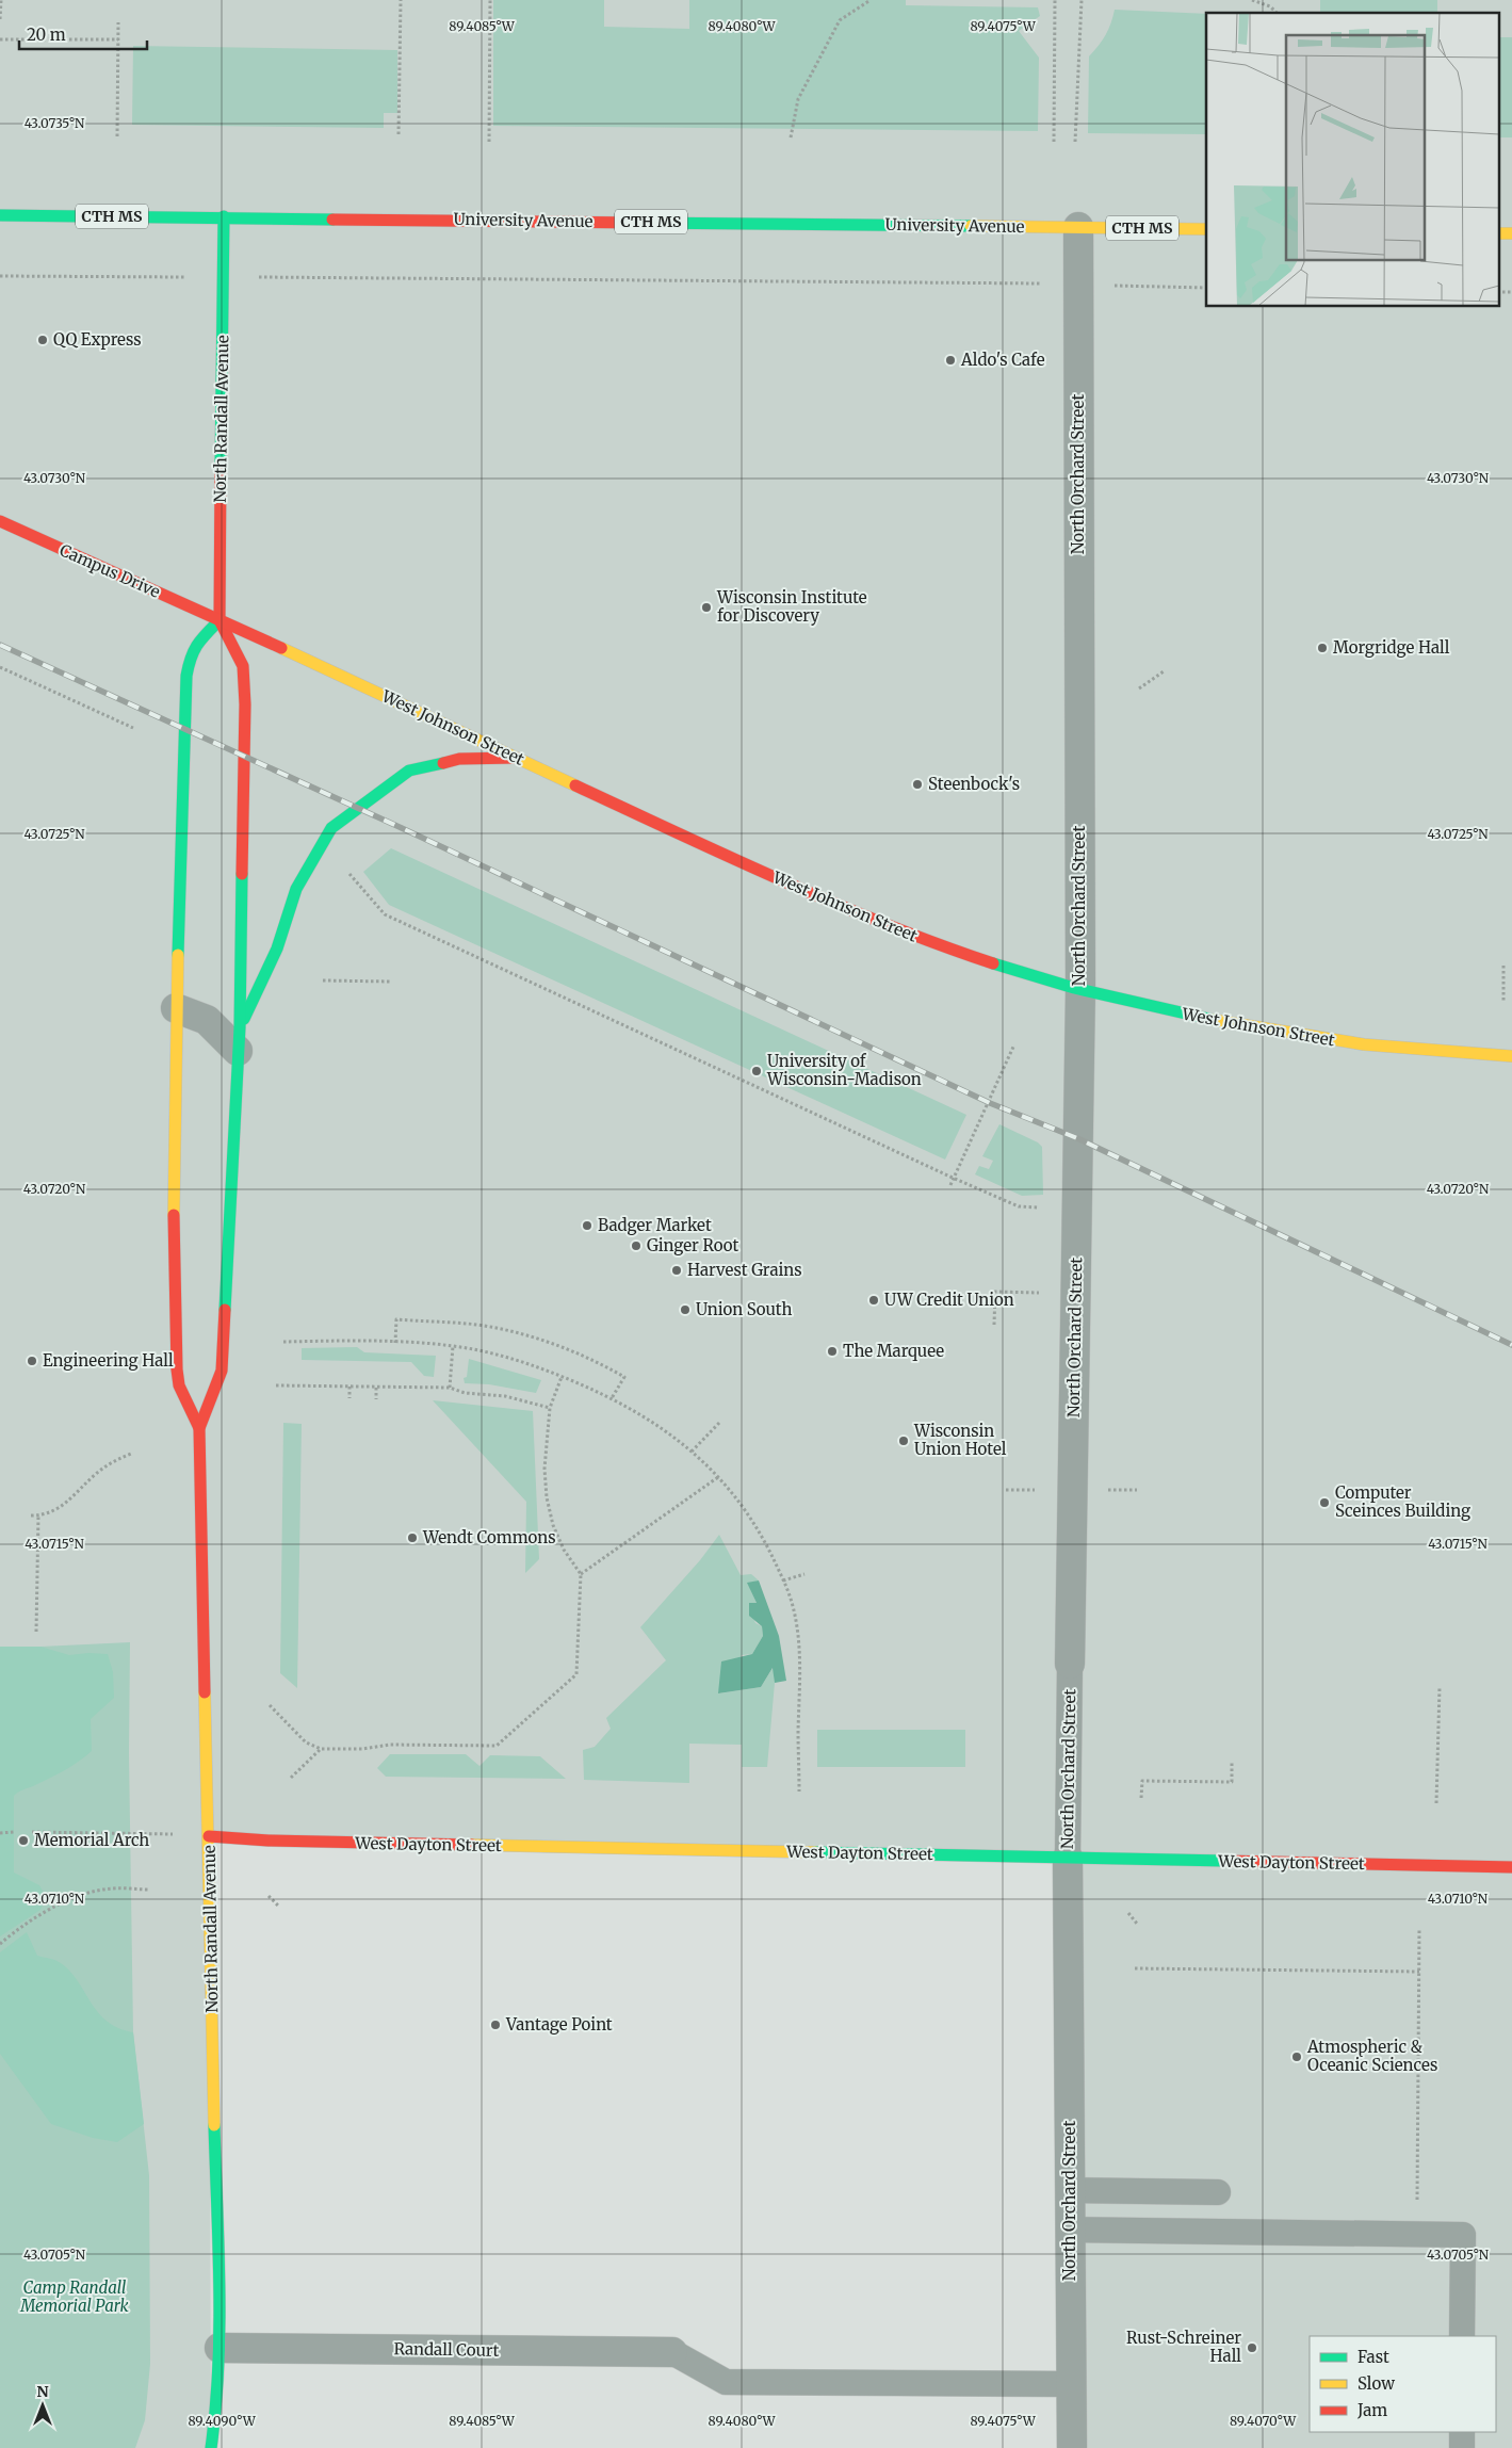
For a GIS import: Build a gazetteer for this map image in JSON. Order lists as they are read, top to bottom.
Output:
{
  "streets": {
    "main road": [
      "CTH MS",
      "University Avenue",
      "North Randall Avenue",
      "Campus Drive",
      "West Johnson Street",
      "West Dayton Street"
    ],
    "street": ["North Orchard Street", "Randall Court"]
  },
  "crossings": [
    ["University Avenue", "North Randall Avenue"],
    ["University Avenue", "North Orchard Street"],
    ["North Randall Avenue", "Campus Drive"],
    ["North Randall Avenue", "West Johnson Street"],
    ["North Randall Avenue", "West Dayton Street"],
    ["North Randall Avenue", "Randall Court"],
    ["North Orchard Street", "West Johnson Street"],
    ["North Orchard Street", "West Dayton Street"],
    ["Campus Drive", "West Johnson Street"]
  ],
  "parks": ["Camp Randall Memorial Park"],
  "places": [
    "QQ Express",
    "Aldo's Cafe",
    "Wisconsin Institute for Discovery",
    "Morgridge Hall",
    "Steenbock's",
    "University of Wisconsin-Madison",
    "Badger Market",
    "Ginger Root",
    "Harvest Grains",
    "UW Credit Union",
    "Union South",
    "The Marquee",
    "Engineering Hall",
    "Wisconsin Union Hotel",
    "Computer Sceinces Building",
    "Wendt Commons",
    "Memorial Arch",
    "Vantage Point",
    "Atmospheric & Oceanic Sciences",
    "Rust-Schreiner Hall"
  ],
  "legend": ["Fast", "Slow", "Jam"],
  "scale_bar": "20 m",
  "north": "top",
  "coordinates": [
    "89.4085°W",
    "89.4080°W",
    "89.4075°W",
    "43.0735°N",
    "43.0730°N",
    "43.0725°N",
    "43.0720°N",
    "43.0715°N",
    "43.0710°N",
    "43.0705°N",
    "89.4090°W",
    "89.4070°W"
  ]
}
